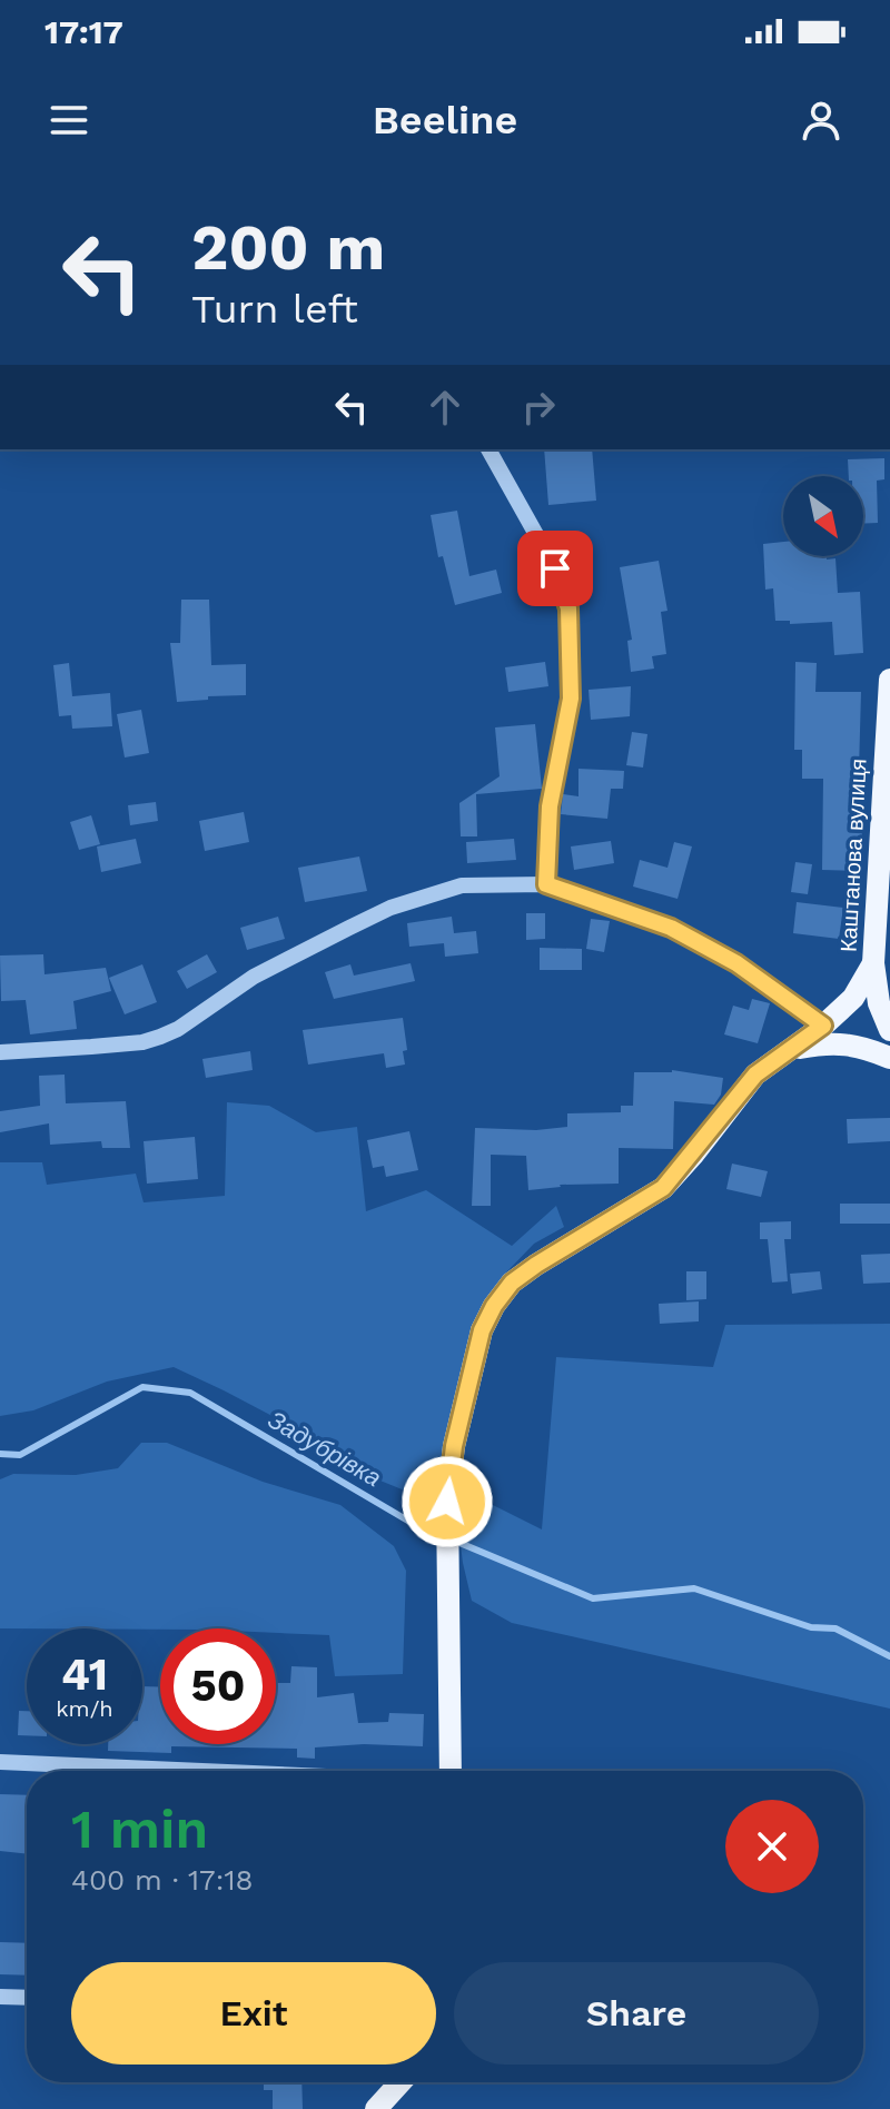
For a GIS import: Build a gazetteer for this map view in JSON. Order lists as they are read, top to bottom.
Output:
{
  "streets": {
    "main road": ["Каштанова вулиця"]
  },
  "water": ["Задубрівка"],
  "north": "bottom right",
  "page": {
    "status": "17:17",
    "header": "Beeline",
    "turn": ["200 m", "Turn left"],
    "speed": "41 km/h",
    "limit": "50",
    "heading": ["1 min", "400 m · 17:18"],
    "buttons": ["Exit", "Share"]
  }
}
